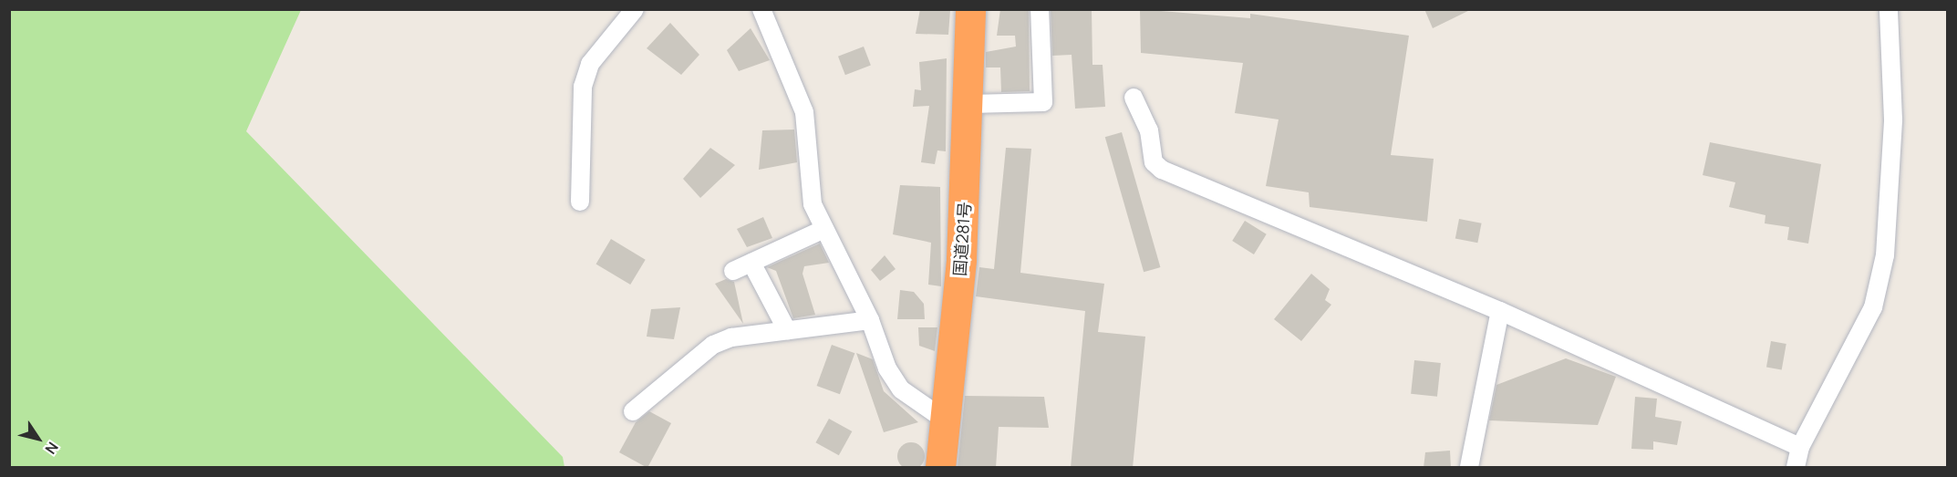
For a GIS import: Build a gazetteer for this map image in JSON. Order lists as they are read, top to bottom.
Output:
{
  "streets": {
    "highway": ["国道281号"]
  },
  "north": "bottom right"
}
